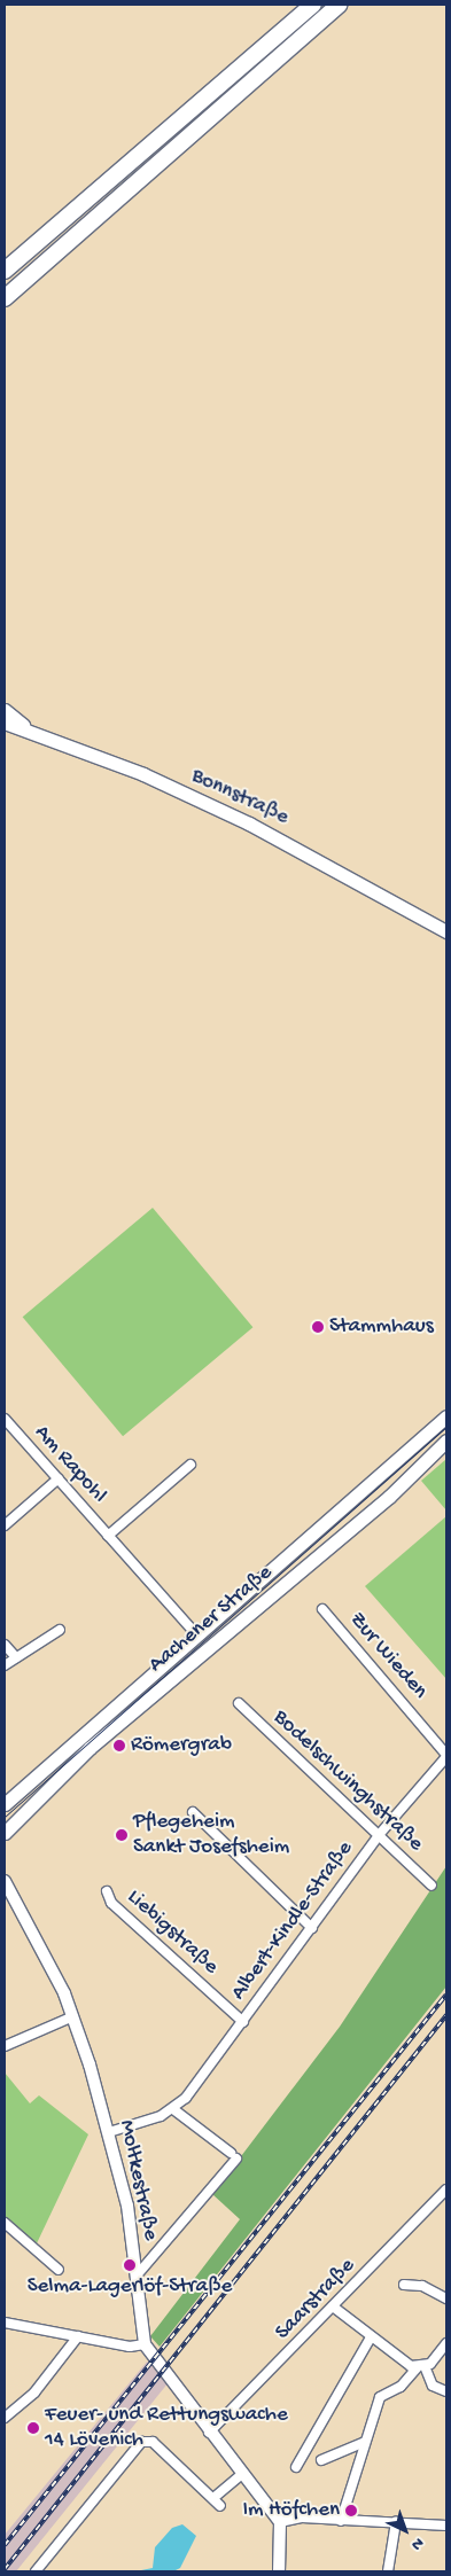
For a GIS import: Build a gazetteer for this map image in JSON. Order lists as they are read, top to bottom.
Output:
{
  "streets": {
    "main road": ["Bonnstraße", "Aachener Straße"],
    "street": [
      "Am Rapohl",
      "Zur Wieden",
      "Bodelschwinghstraße",
      "Albert-Kindle-Straße",
      "Liebigstraße",
      "Moltkestraße",
      "Saarstraße"
    ]
  },
  "crossings": [
    ["Am Rapohl", "Aachener Straße"],
    ["Zur Wieden", "Albert-Kindle-Straße"],
    ["Bodelschwinghstraße", "Albert-Kindle-Straße"],
    ["Albert-Kindle-Straße", "Liebigstraße"],
    ["Moltkestraße", "Saarstraße"]
  ],
  "places": [
    "Stammhaus",
    "Römergrab",
    "Pflegeheim Sankt Josefsheim",
    "Selma-Lagerlöf-Straße",
    "Feuer- und Rettungswache 14 Lövenich",
    "Im Höfchen"
  ],
  "north": "bottom right"
}
